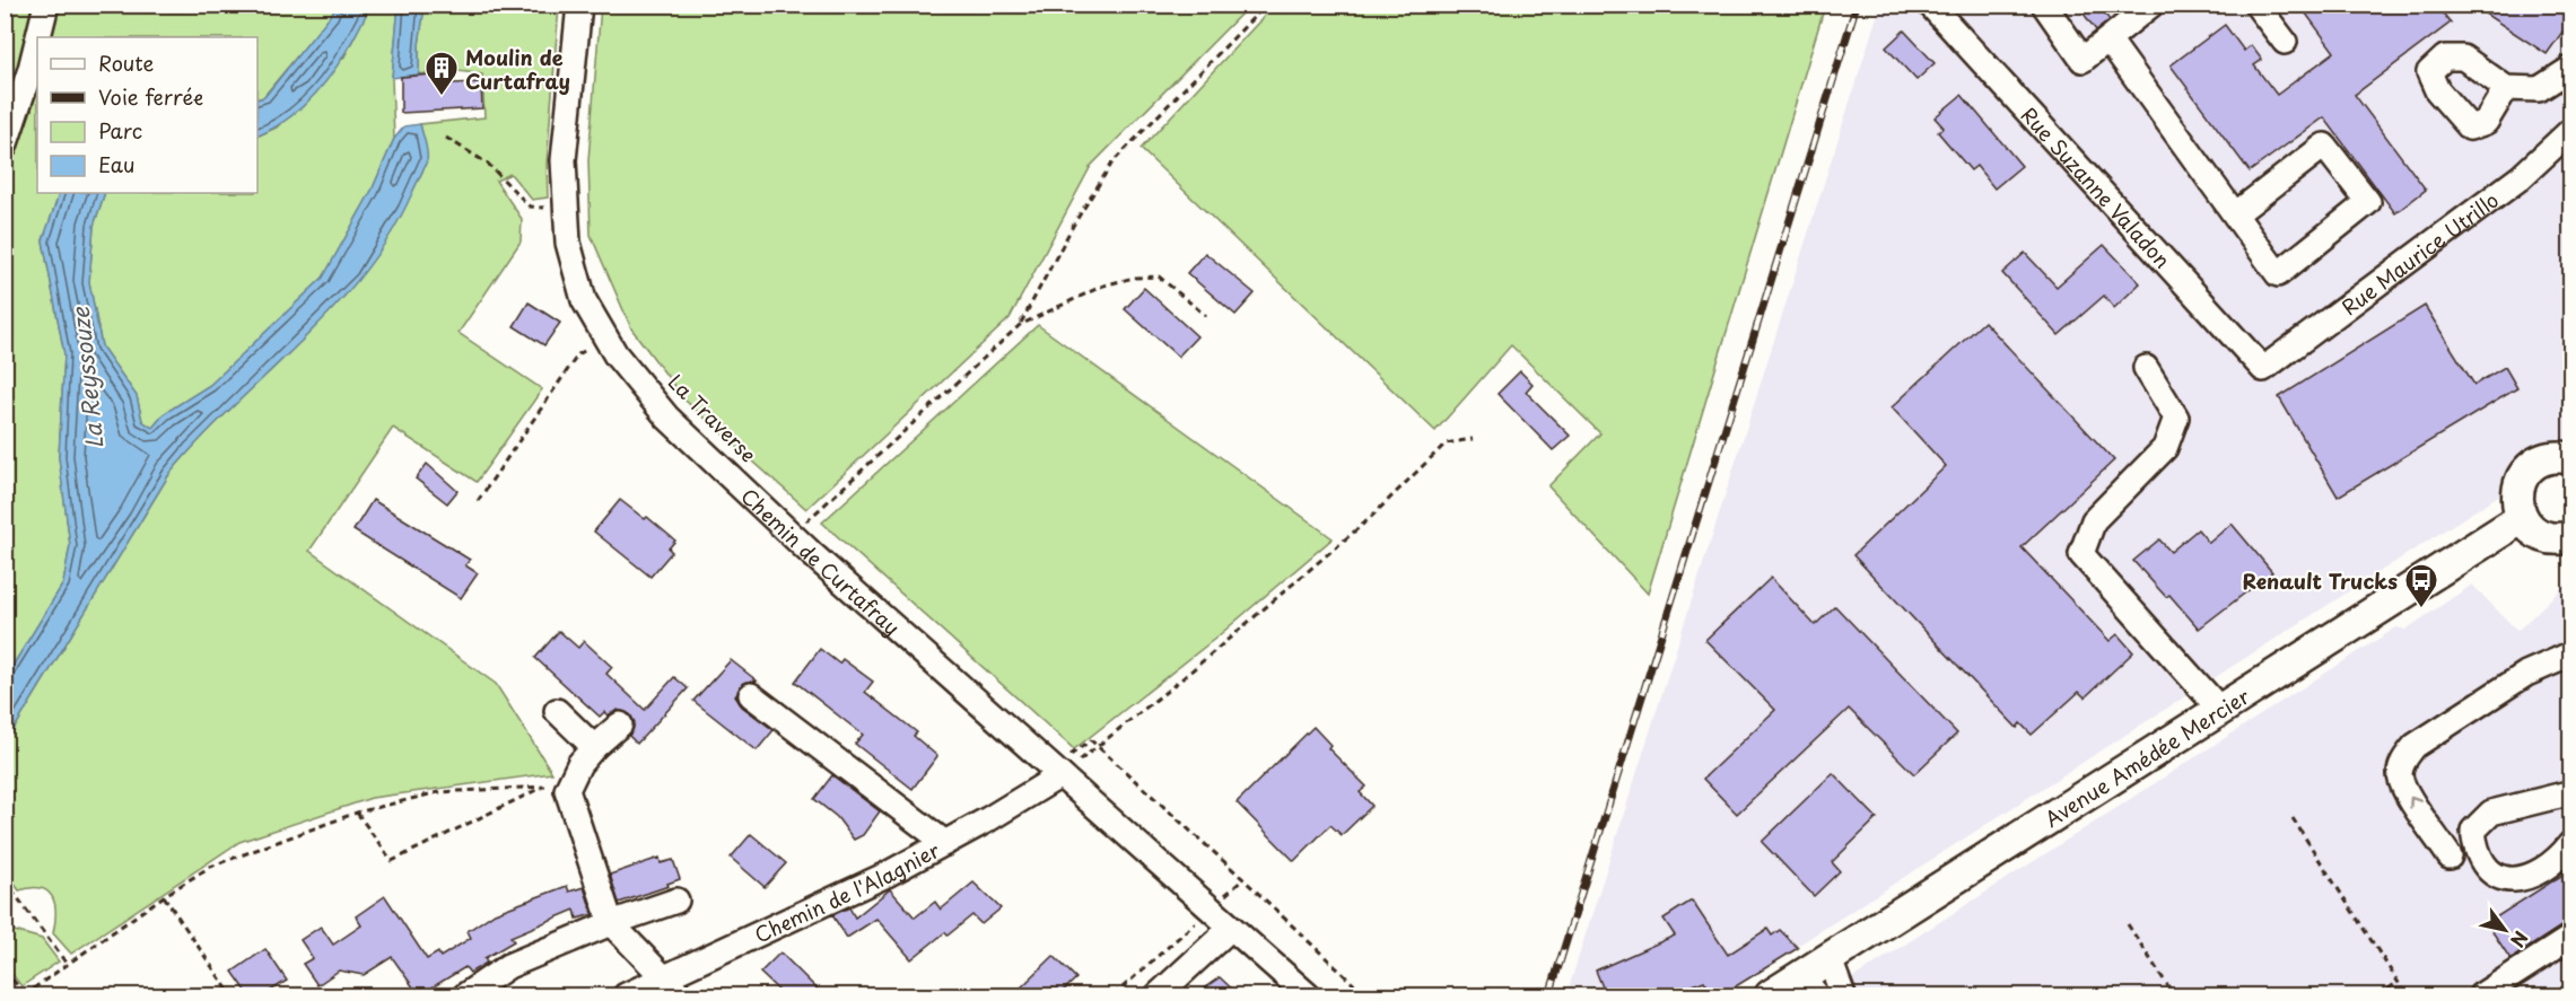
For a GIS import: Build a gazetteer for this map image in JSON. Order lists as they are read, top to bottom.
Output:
{
  "streets": {
    "main road": ["Avenue Amédée Mercier"],
    "street": [
      "Rue Suzanne Valadon",
      "Rue Maurice Utrillo",
      "Chemin de Curtafray",
      "Chemin de l'Alagnier"
    ]
  },
  "crossings": [
    ["Rue Suzanne Valadon", "Rue Maurice Utrillo"],
    ["Chemin de Curtafray", "Chemin de l'Alagnier"]
  ],
  "water": ["La Reyssouze"],
  "places": {
    "building": ["Moulin de Curtafray"],
    "bus stop": ["Renault Trucks"]
  },
  "legend": [
    "Route",
    "Voie ferrée",
    "Parc",
    "Eau"
  ],
  "north": "bottom right"
}
